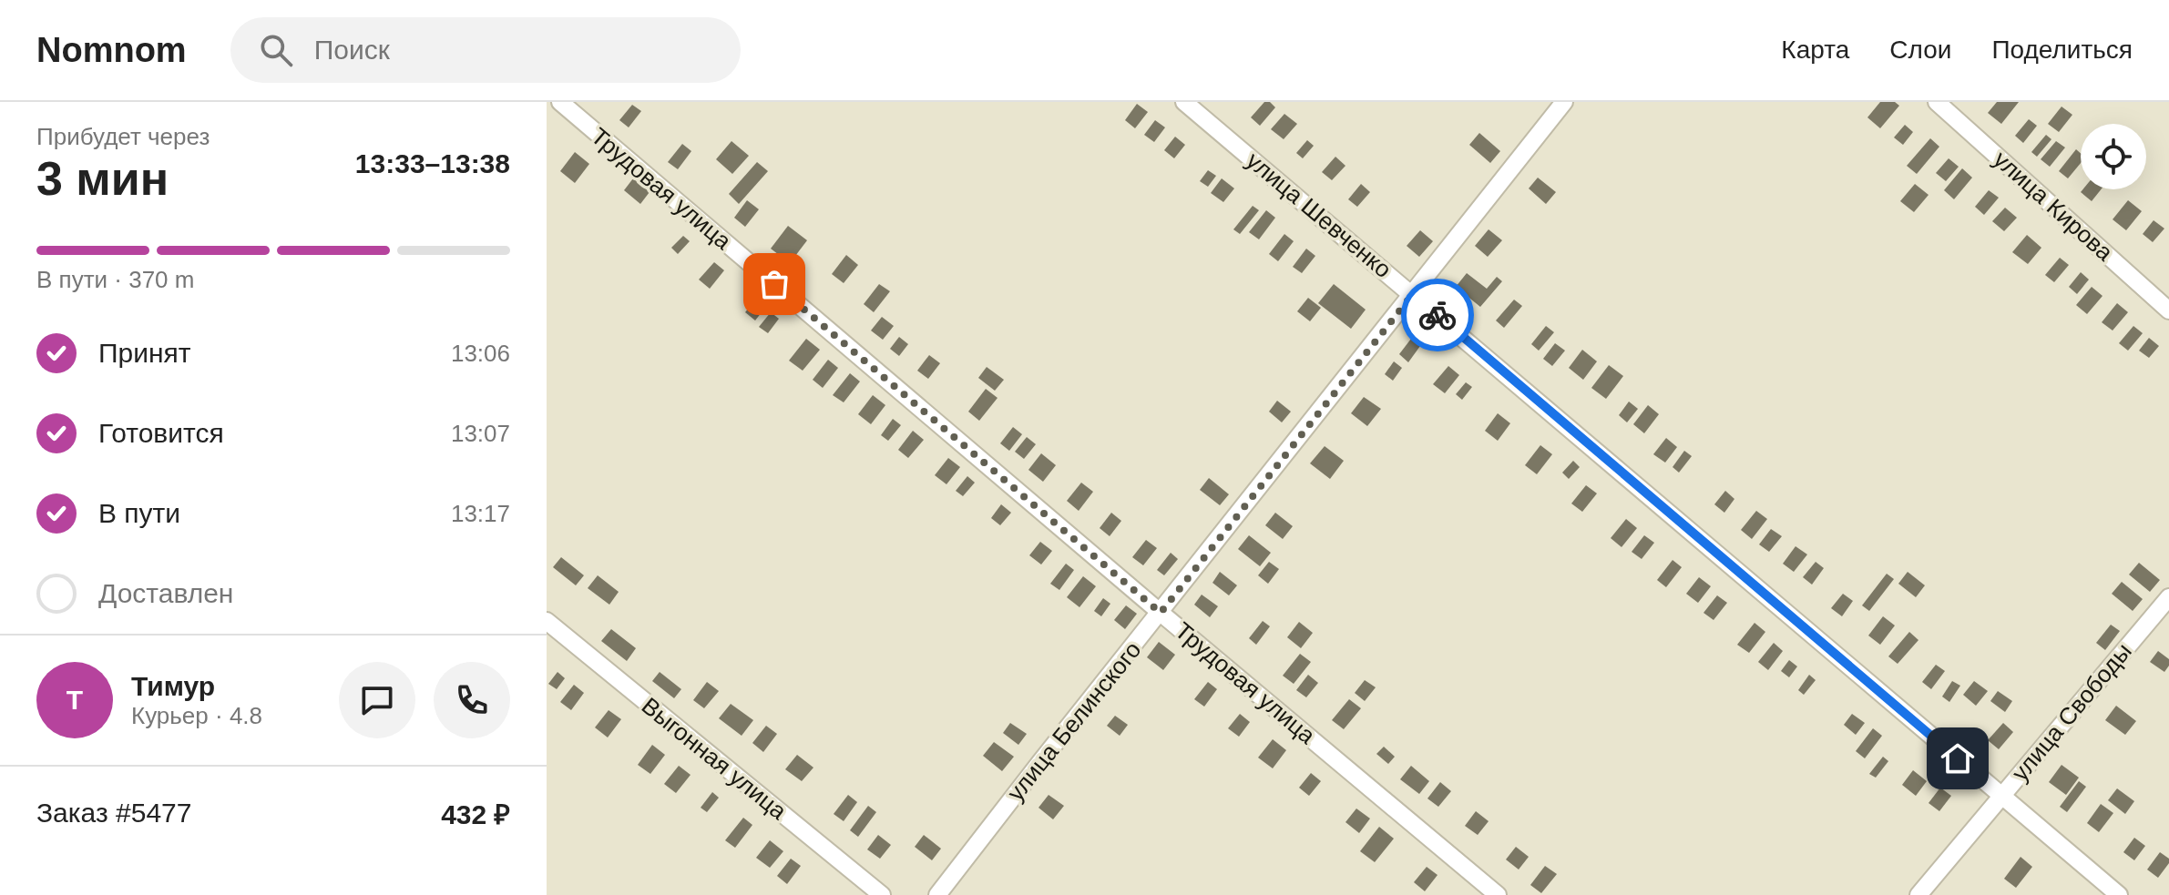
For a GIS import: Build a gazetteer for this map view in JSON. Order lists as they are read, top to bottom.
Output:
{
  "streets": {
    "street": [
      "Трудовая улица",
      "улица Кирова",
      "улица Шевченко",
      "улица Свободы",
      "улица Белинского",
      "Выгонная улица"
    ]
  },
  "crossings": [
    ["Трудовая улица", "улица Белинского"],
    ["улица Шевченко", "улица Свободы"],
    ["улица Шевченко", "улица Белинского"]
  ],
  "page": {
    "header": "Nomnom",
    "search": "Поиск",
    "nav": ["Карта", "Слои", "Поделиться"],
    "heading": ["3 мин", "Прибудет через", "13:33–13:38"],
    "panel": [
      "Тимур",
      "Курьер · 4.8",
      "Заказ #5477",
      "432 ₽"
    ],
    "bar": "В пути · 370 m",
    "list": [
      ["Принят", "13:06"],
      ["Готовится", "13:07"],
      ["В пути", "13:17"],
      "Доставлен"
    ],
    "round": "Т"
  }
}
